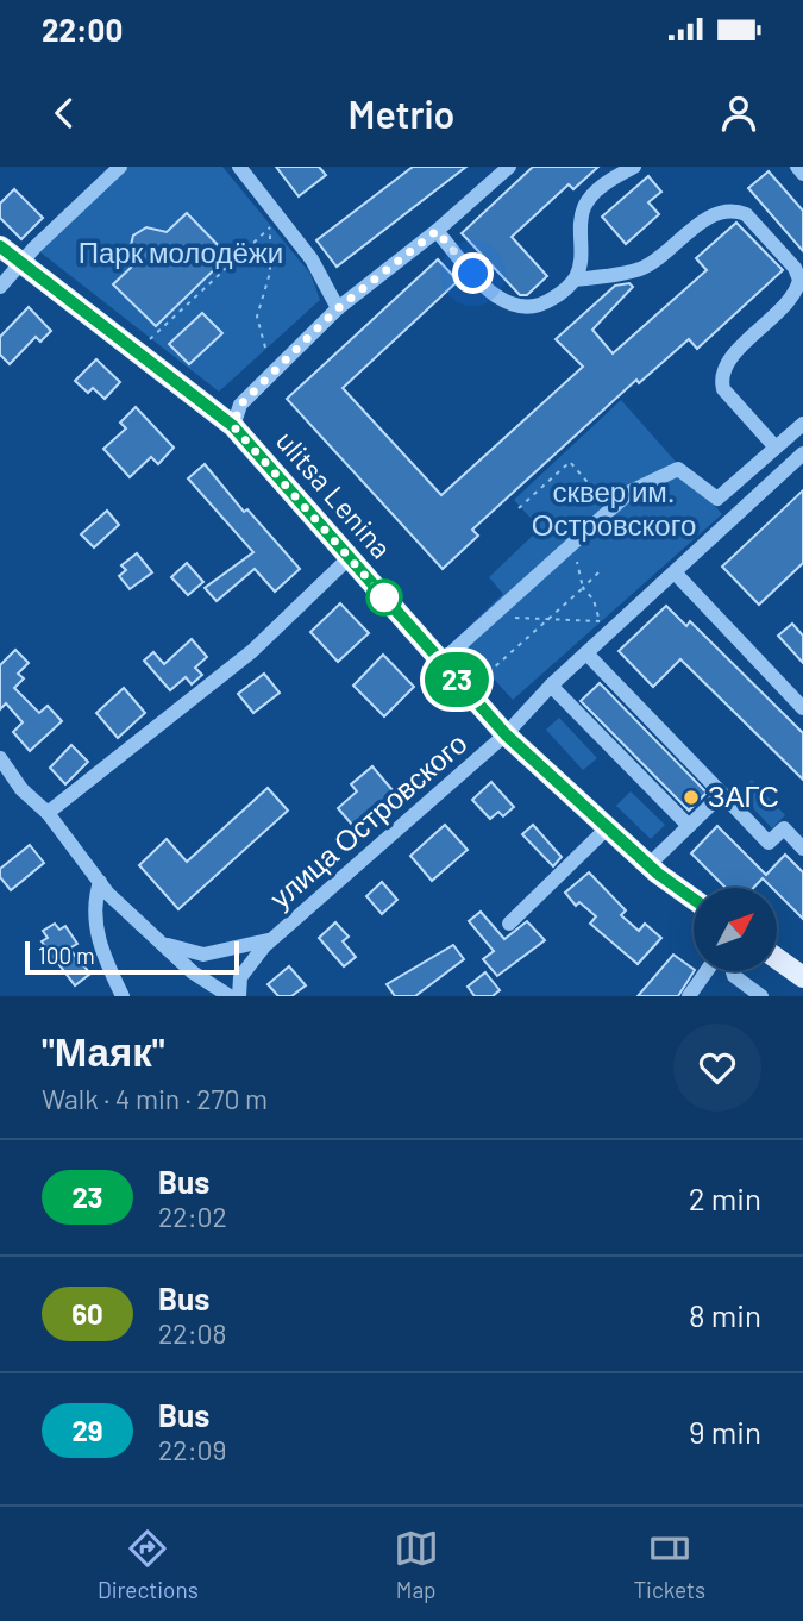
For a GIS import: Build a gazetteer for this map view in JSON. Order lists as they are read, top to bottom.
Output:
{
  "streets": {
    "main road": ["ulitsa Lenina"],
    "street": ["улица Островского"]
  },
  "crossings": [
    ["ulitsa Lenina", "улица Островского"]
  ],
  "parks": ["Парк молодёжи", "сквер им. Островского"],
  "places": ["ЗАГС"],
  "lines": ["bus line 23"],
  "scale_bar": "100 m",
  "north": "top right",
  "page": {
    "status": "22:00",
    "header": "Metrio",
    "on_map": "23",
    "scale": "100 m",
    "heading": ["\"Маяк\"", "Walk · 4 min · 270 m"],
    "list": [
      {
        "mark": "23",
        "name": "Bus",
        "note": "22:02",
        "value": "2 min"
      },
      {
        "mark": "60",
        "name": "Bus",
        "note": "22:08",
        "value": "8 min"
      },
      {
        "mark": "29",
        "name": "Bus",
        "note": "22:09",
        "value": "9 min"
      }
    ],
    "tabs": ["Directions", "Map", "Tickets"]
  }
}
